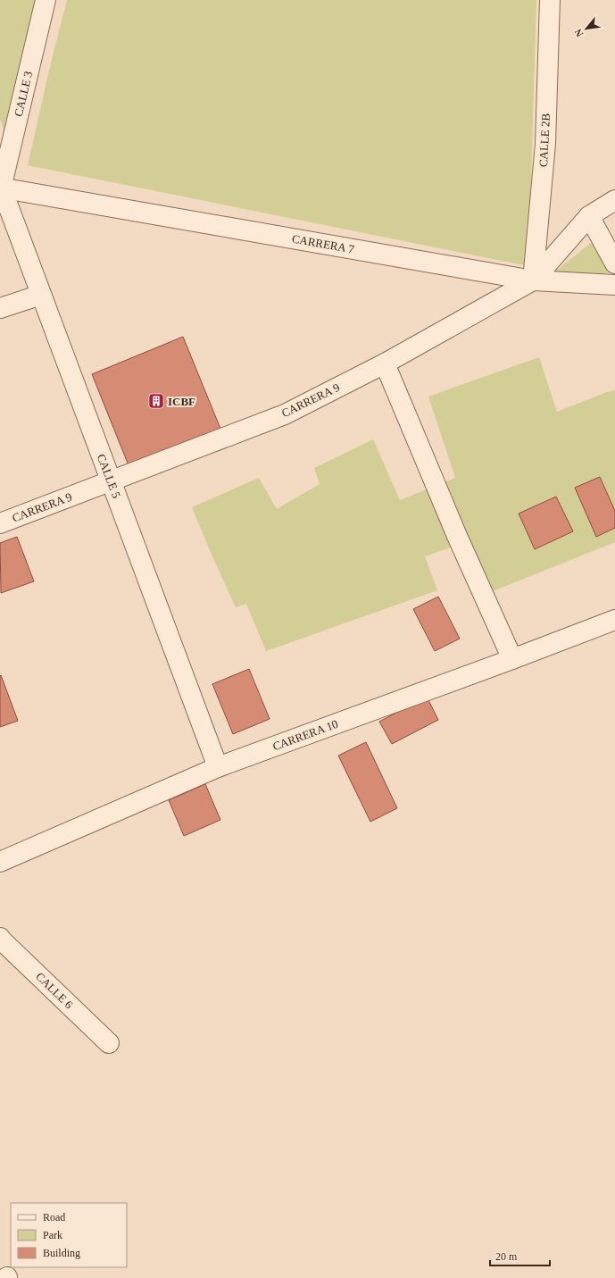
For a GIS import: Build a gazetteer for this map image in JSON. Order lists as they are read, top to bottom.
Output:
{
  "streets": {
    "street": [
      "CALLE 3",
      "CALLE 2B",
      "CARRERA 7",
      "CARRERA 9",
      "CALLE 5",
      "CARRERA 10",
      "CALLE 6"
    ]
  },
  "crossings": [
    ["CALLE 3", "CARRERA 7"],
    ["CALLE 3", "CALLE 5"],
    ["CALLE 2B", "CARRERA 7"],
    ["CALLE 2B", "CARRERA 9"],
    ["CARRERA 7", "CARRERA 9"],
    ["CARRERA 7", "CALLE 5"],
    ["CARRERA 9", "CALLE 5"],
    ["CALLE 5", "CARRERA 10"]
  ],
  "places": {
    "building": ["ICBF"]
  },
  "legend": ["Road", "Park", "Building"],
  "scale_bar": "20 m",
  "north": "bottom left"
}
